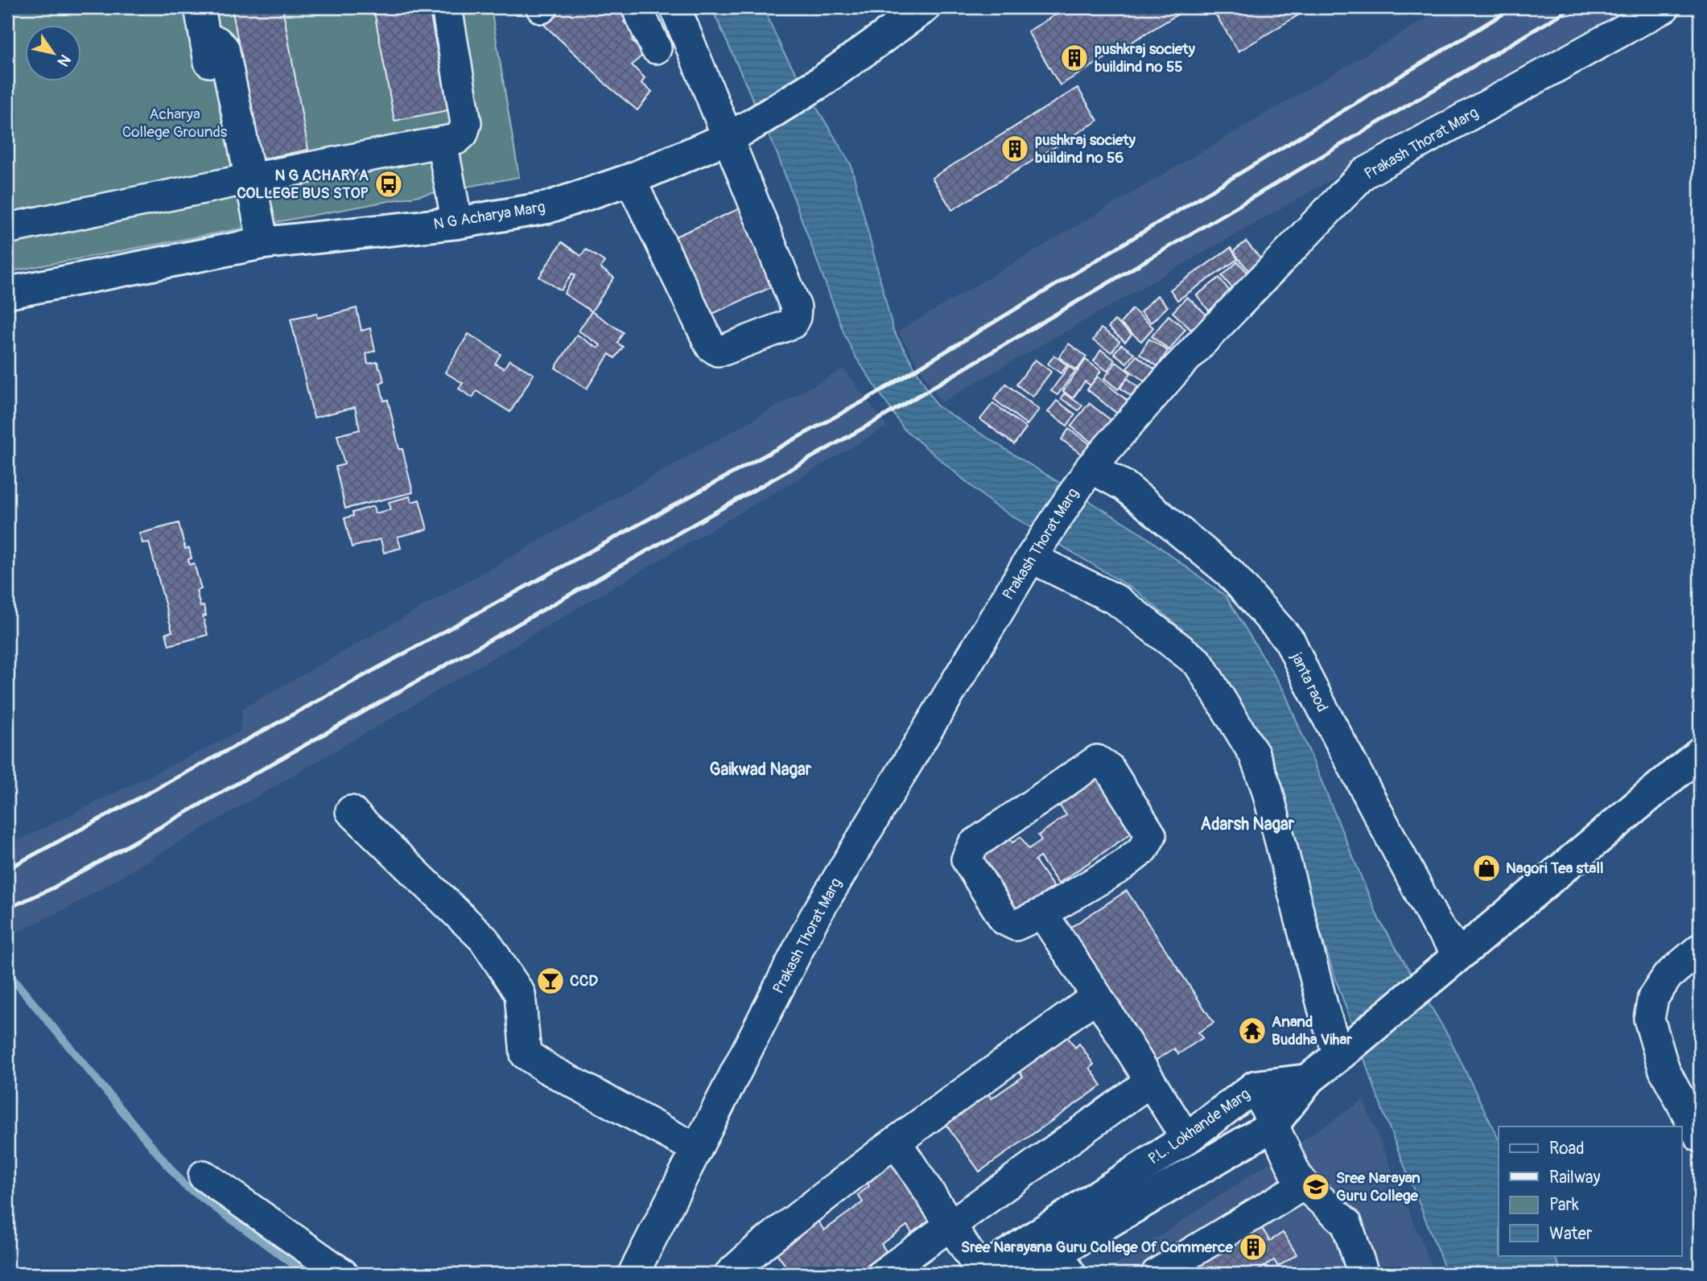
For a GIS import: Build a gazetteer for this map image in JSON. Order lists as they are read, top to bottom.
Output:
{
  "streets": {
    "main road": ["N G Acharya Marg", "P.L. Lokhande Marg"],
    "street": ["Prakash Thorat Marg", "janta raod"]
  },
  "crossings": [
    ["Prakash Thorat Marg", "janta raod"]
  ],
  "districts": ["Gaikwad Nagar", "Adarsh Nagar"],
  "parks": ["Acharya College Grounds"],
  "places": {
    "building": ["pushkraj society buildind no 55", "pushkraj society buildind no 56", "Sree Narayana Guru College Of Commerce"],
    "bus stop": ["N G ACHARYA COLLEGE BUS STOP"],
    "shop": ["Nagori Tea stall"],
    "bar": ["CCD"],
    "temple": ["Anand Buddha Vihar"],
    "school or university": ["Sree Narayan Guru College"]
  },
  "legend": [
    "Road",
    "Railway",
    "Park",
    "Water"
  ],
  "north": "bottom right"
}
